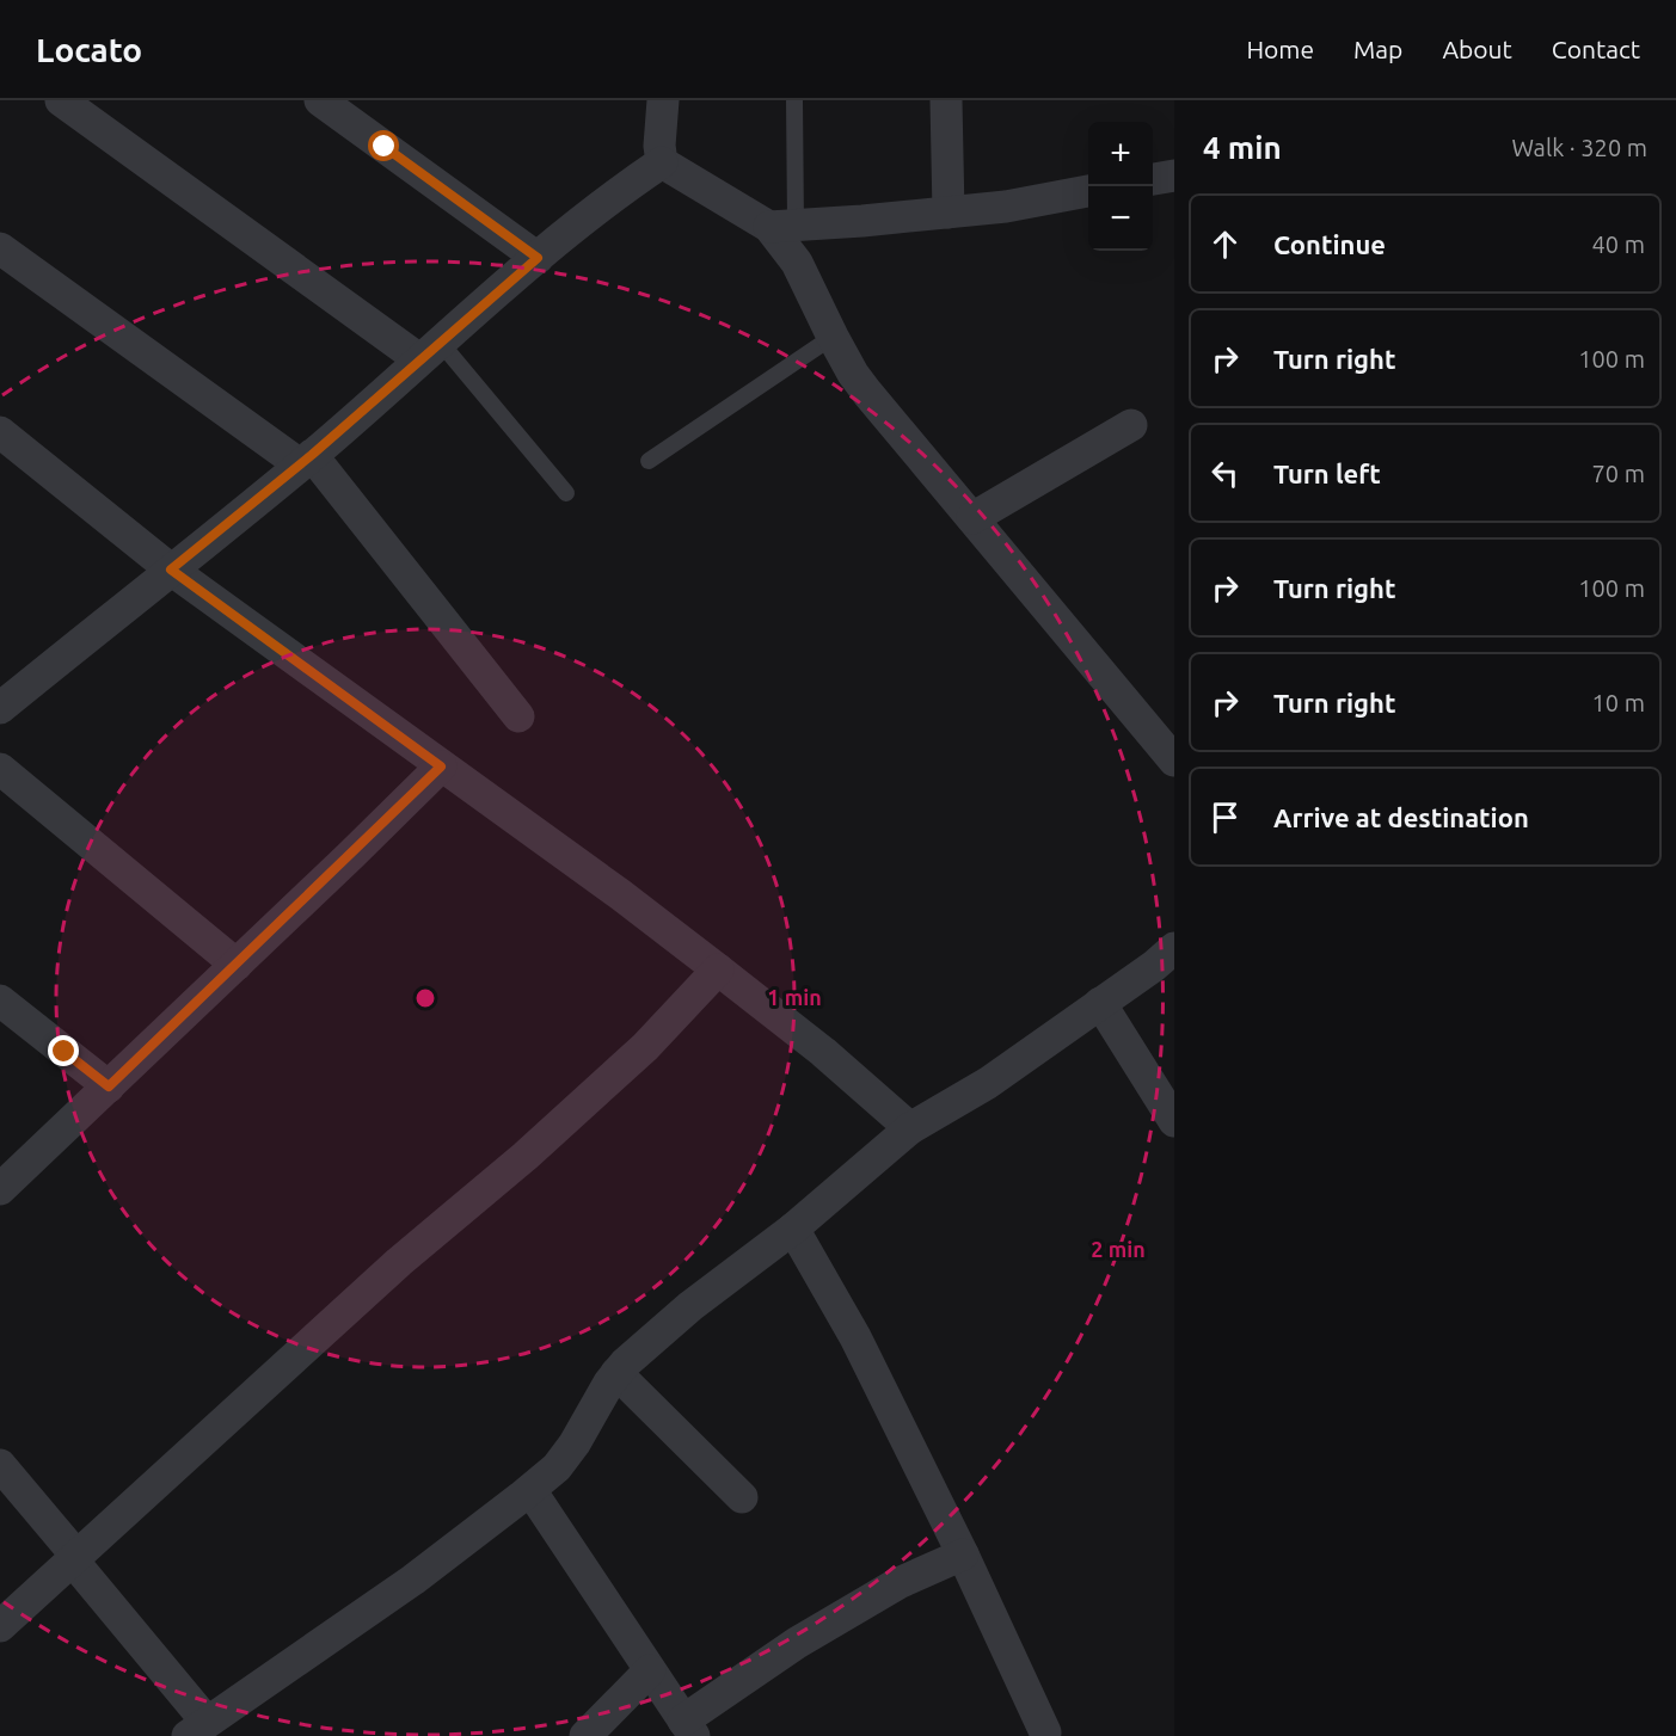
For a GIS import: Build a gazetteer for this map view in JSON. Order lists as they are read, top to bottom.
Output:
{
  "page": {
    "header": "Locato",
    "nav": [
      "Home",
      "Map",
      "About",
      "Contact"
    ],
    "heading": ["4 min", "Walk · 320 m"],
    "map_buttons": ["+", "−"],
    "list": [
      ["Continue", "40 m"],
      ["Turn right", "100 m"],
      ["Turn left", "70 m"],
      ["Turn right", "100 m"],
      ["Turn right", "10 m"],
      "Arrive at destination"
    ]
  },
  "rings": ["1 min", "2 min"]
}
